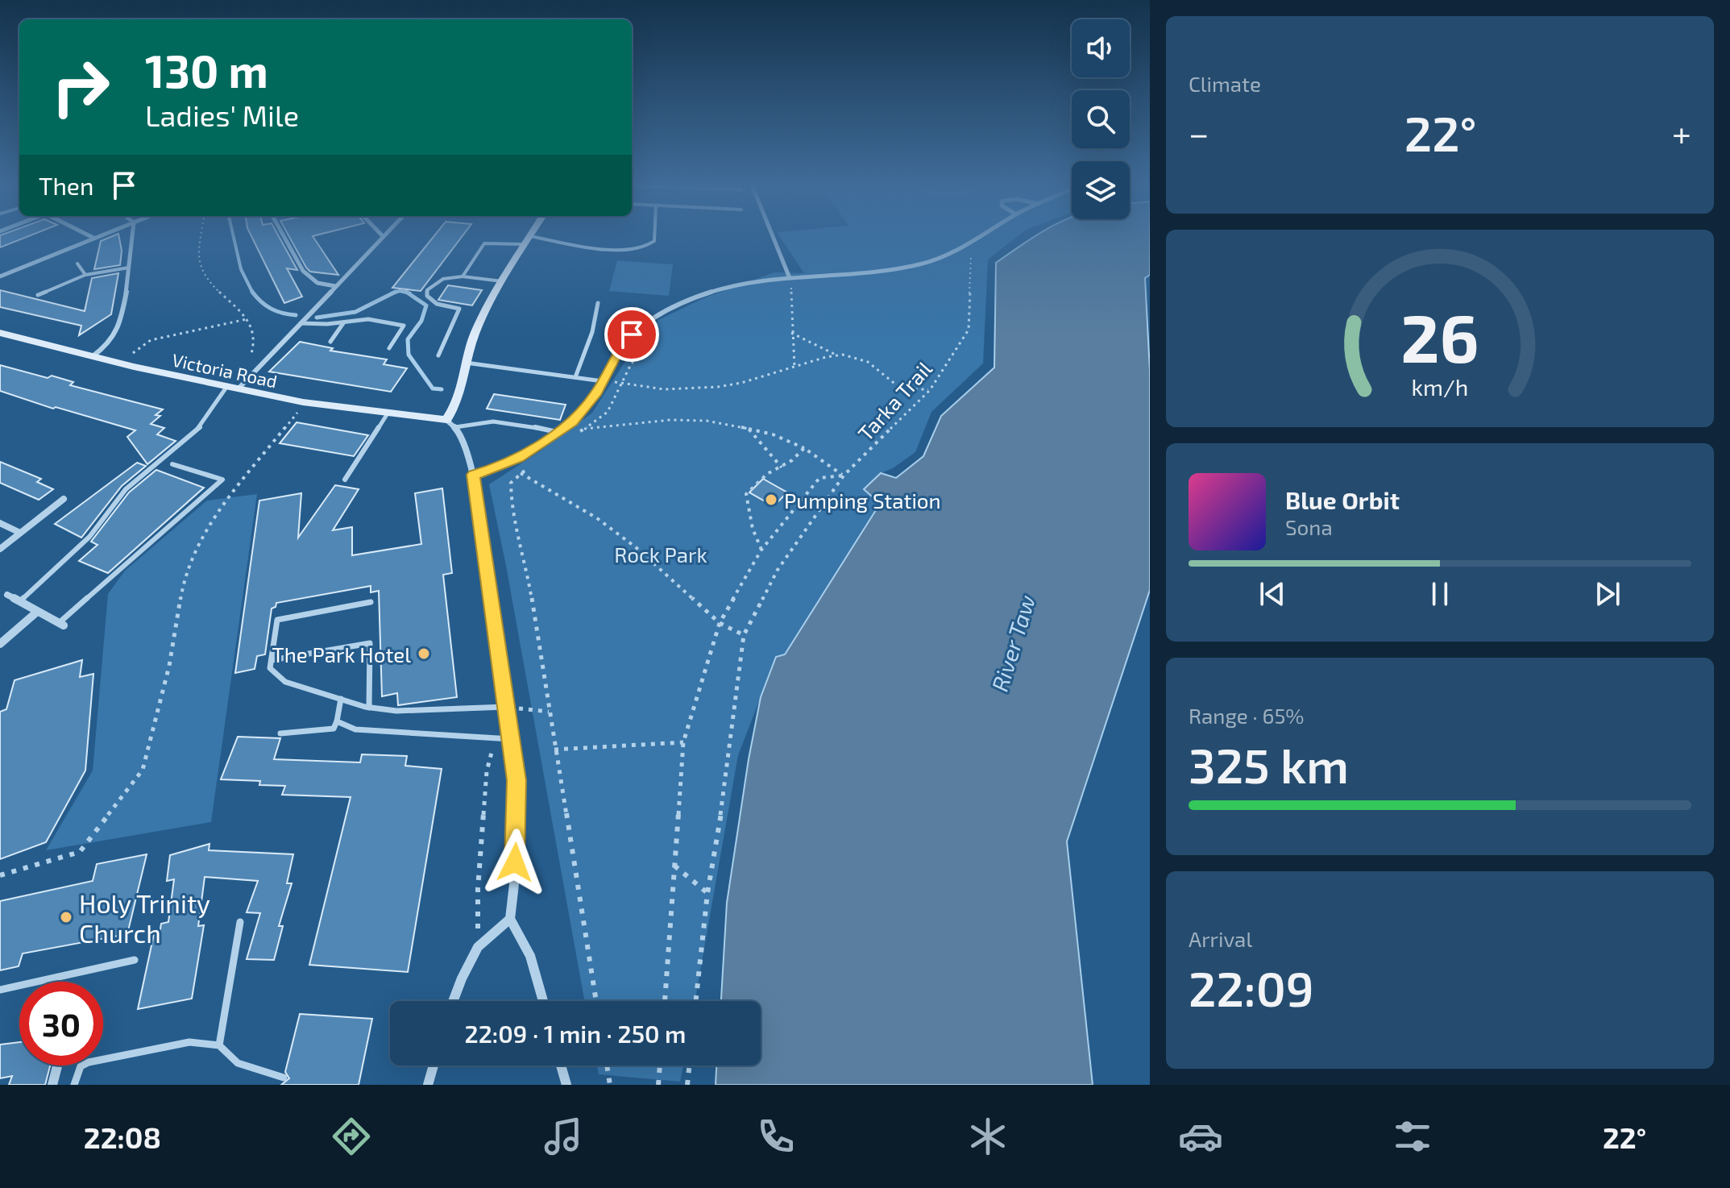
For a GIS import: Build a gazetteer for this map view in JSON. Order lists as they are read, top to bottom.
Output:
{
  "streets": {
    "street": ["Victoria Road"],
    "path": ["Tarka Trail"]
  },
  "water": ["River Taw"],
  "parks": ["Rock Park"],
  "places": ["Pumping Station", "The Park Hotel", "Holy Trinity Church"],
  "page": {
    "tile": [
      "Climate",
      ["Range · 65%", "325 km"],
      ["Arrival", "22:09"]
    ],
    "turn": ["130 m", "Ladies' Mile"],
    "heat": ["−", "22°", "+"],
    "then": "Then",
    "song": ["Blue Orbit", "Sona"],
    "limit": "30",
    "trip": "22:09 · 1 min · 250 m",
    "tabs": ["22:08", "22°"],
    "gauge": ["26", "km/h"]
  }
}
